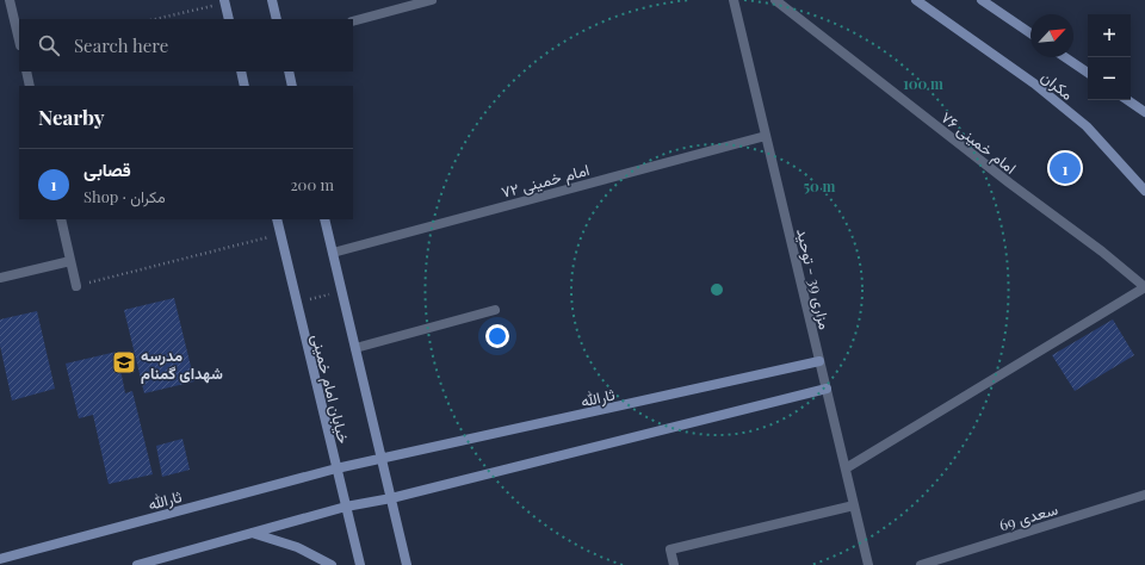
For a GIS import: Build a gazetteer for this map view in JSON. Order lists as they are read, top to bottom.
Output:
{
  "streets": {
    "main road": ["مکران", "خیابان امام خمینی", "ثارالله"],
    "street": [
      "امام خمینی ۷۶",
      "امام خمینی ۷۲",
      "مزاری 39 - توحید",
      "سعدی 69"
    ]
  },
  "crossings": [
    ["امام خمینی ۷۲", "مزاری 39 - توحید"],
    ["امام خمینی ۷۲", "خیابان امام خمینی"],
    ["مزاری 39 - توحید", "ثارالله"],
    ["خیابان امام خمینی", "ثارالله"]
  ],
  "places": {
    "school or university": ["مدرسه شهدای گمنام"]
  },
  "north": "top right",
  "page": {
    "map_buttons": ["+", "−"],
    "search": "Search here",
    "heading": "Nearby",
    "list": [
      {
        "mark": "1",
        "name": "قصابی",
        "note": "Shop · مکران",
        "value": "200 m"
      }
    ],
    "pins": "1"
  },
  "rings": ["100 m", "50 m"]
}
